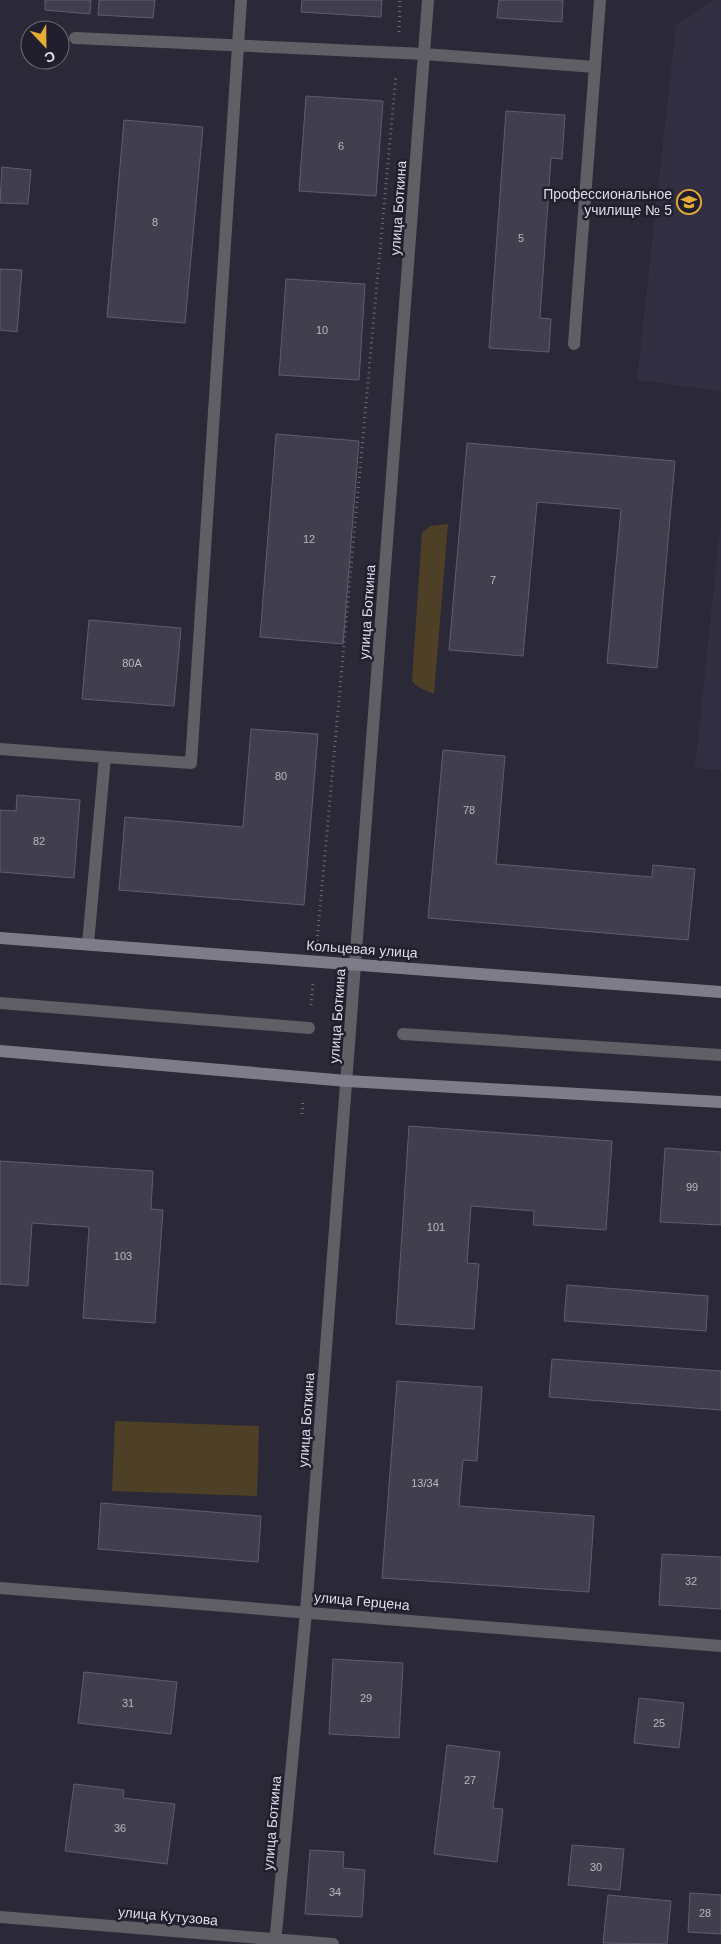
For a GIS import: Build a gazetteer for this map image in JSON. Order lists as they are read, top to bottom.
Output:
{
  "streets": {
    "main road": ["Кольцевая улица"],
    "street": ["улица Боткина", "улица Герцена", "улица Кутузова"]
  },
  "crossings": [
    ["улица Боткина", "Кольцевая улица"],
    ["улица Боткина", "улица Герцена"],
    ["улица Боткина", "улица Кутузова"]
  ],
  "places": {
    "school or university": ["Профессиональное училище № 5"]
  },
  "house_numbers": [
    "6",
    "8",
    "5",
    "10",
    "12",
    "7",
    "80А",
    "80",
    "78",
    "82",
    "99",
    "101",
    "103",
    "13/34",
    "32",
    "29",
    "31",
    "25",
    "27",
    "36",
    "30",
    "34",
    "28"
  ],
  "north": "bottom"
}
